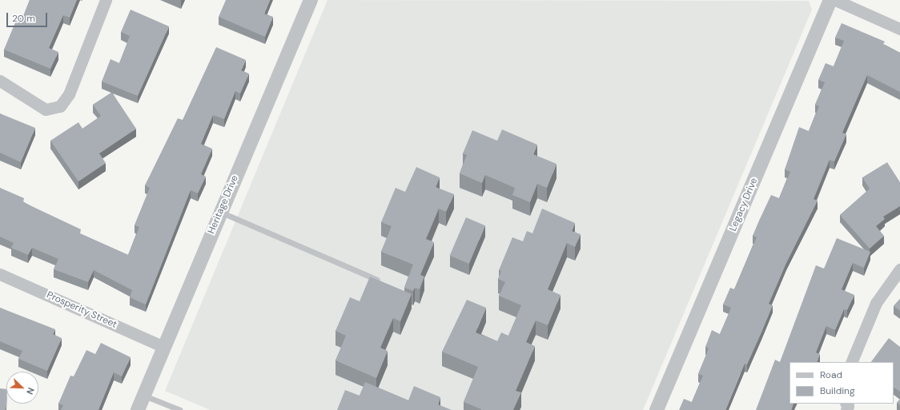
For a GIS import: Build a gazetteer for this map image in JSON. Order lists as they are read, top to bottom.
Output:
{
  "streets": {
    "street": ["Heritage Drive", "Legacy Drive", "Prosperity Street"]
  },
  "crossings": [
    ["Heritage Drive", "Prosperity Street"]
  ],
  "legend": ["Road", "Building"],
  "scale_bar": "20 m",
  "north": "bottom right"
}
